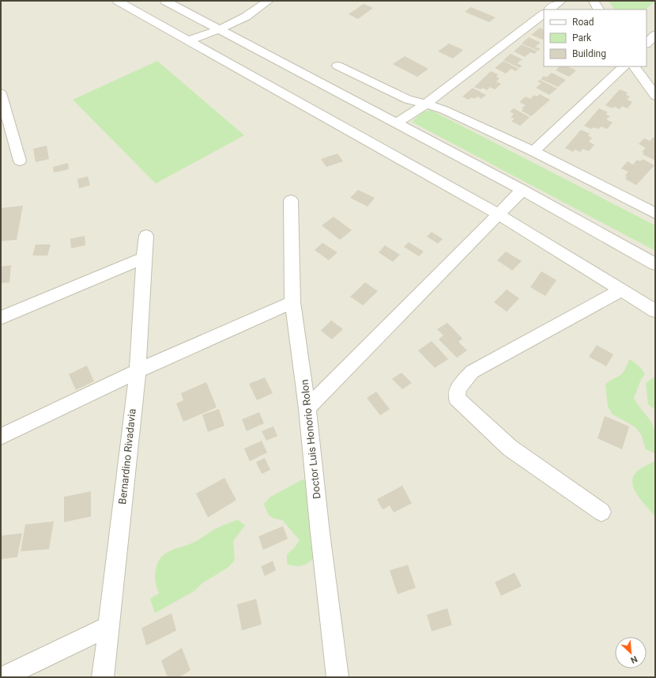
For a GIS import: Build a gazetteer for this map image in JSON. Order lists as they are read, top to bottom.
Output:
{
  "streets": {
    "street": ["Doctor Luis Honorio Rolon", "Bernardino Rivadavia"]
  },
  "legend": ["Road", "Park", "Building"],
  "north": "bottom right"
}
